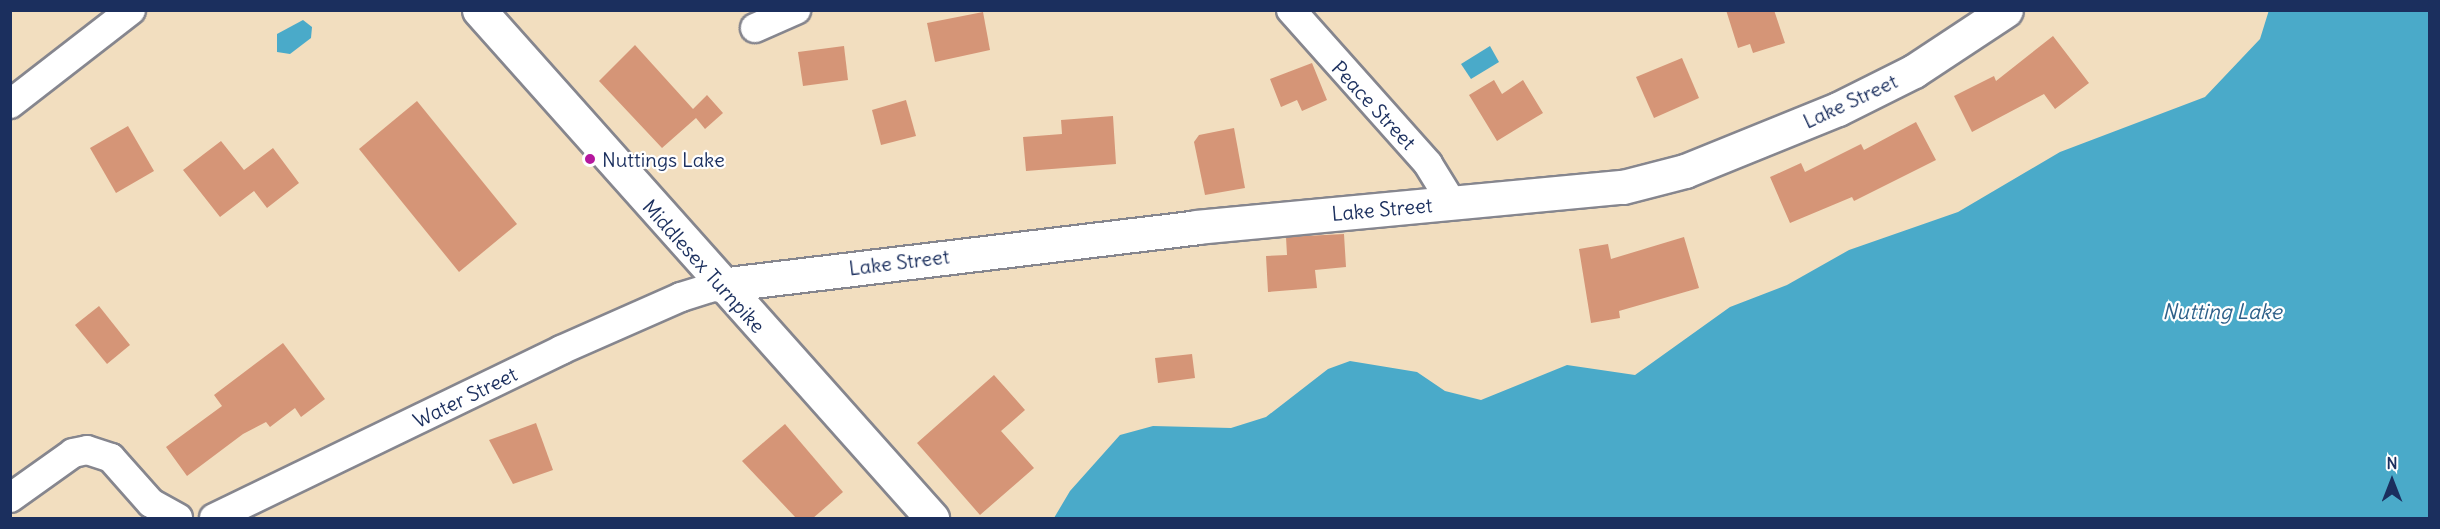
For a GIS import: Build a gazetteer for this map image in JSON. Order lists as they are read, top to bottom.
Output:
{
  "streets": {
    "street": [
      "Lake Street",
      "Peace Street",
      "Middlesex Turnpike",
      "Water Street"
    ]
  },
  "crossings": [
    ["Lake Street", "Peace Street"],
    ["Lake Street", "Middlesex Turnpike"],
    ["Lake Street", "Water Street"],
    ["Middlesex Turnpike", "Water Street"]
  ],
  "water": ["Nutting Lake"],
  "places": ["Nuttings Lake"],
  "north": "top"
}
